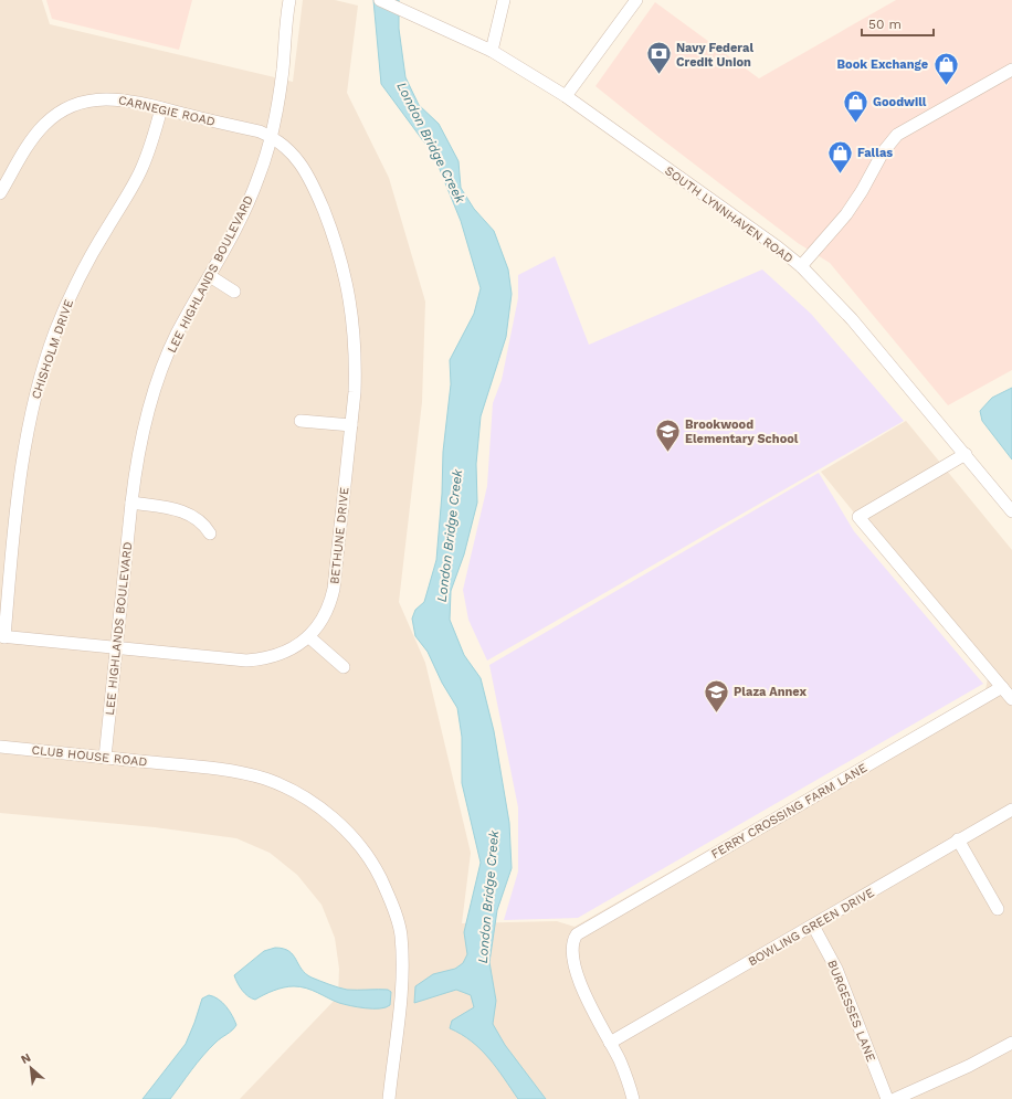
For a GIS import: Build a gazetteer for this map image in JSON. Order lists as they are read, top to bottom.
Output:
{
  "streets": {
    "street": [
      "CARNEGIE ROAD",
      "SOUTH LYNNHAVEN ROAD",
      "LEE HIGHLANDS BOULEVARD",
      "CHISHOLM DRIVE",
      "BETHUNE DRIVE",
      "CLUB HOUSE ROAD",
      "FERRY CROSSING FARM LANE",
      "BOWLING GREEN DRIVE",
      "BURGESSES LANE"
    ]
  },
  "crossings": [
    ["CARNEGIE ROAD", "LEE HIGHLANDS BOULEVARD"],
    ["CARNEGIE ROAD", "CHISHOLM DRIVE"],
    ["CARNEGIE ROAD", "BETHUNE DRIVE"],
    ["LEE HIGHLANDS BOULEVARD", "BETHUNE DRIVE"],
    ["LEE HIGHLANDS BOULEVARD", "CLUB HOUSE ROAD"],
    ["CHISHOLM DRIVE", "BETHUNE DRIVE"],
    ["FERRY CROSSING FARM LANE", "BOWLING GREEN DRIVE"],
    ["BOWLING GREEN DRIVE", "BURGESSES LANE"]
  ],
  "water": ["London Bridge Creek"],
  "places": {
    "bank": ["Navy Federal Credit Union"],
    "shop": ["Book Exchange", "Goodwill", "Fallas"],
    "school or university": ["Brookwood Elementary School", "Plaza Annex"]
  },
  "scale_bar": "50 m",
  "north": "top left"
}
